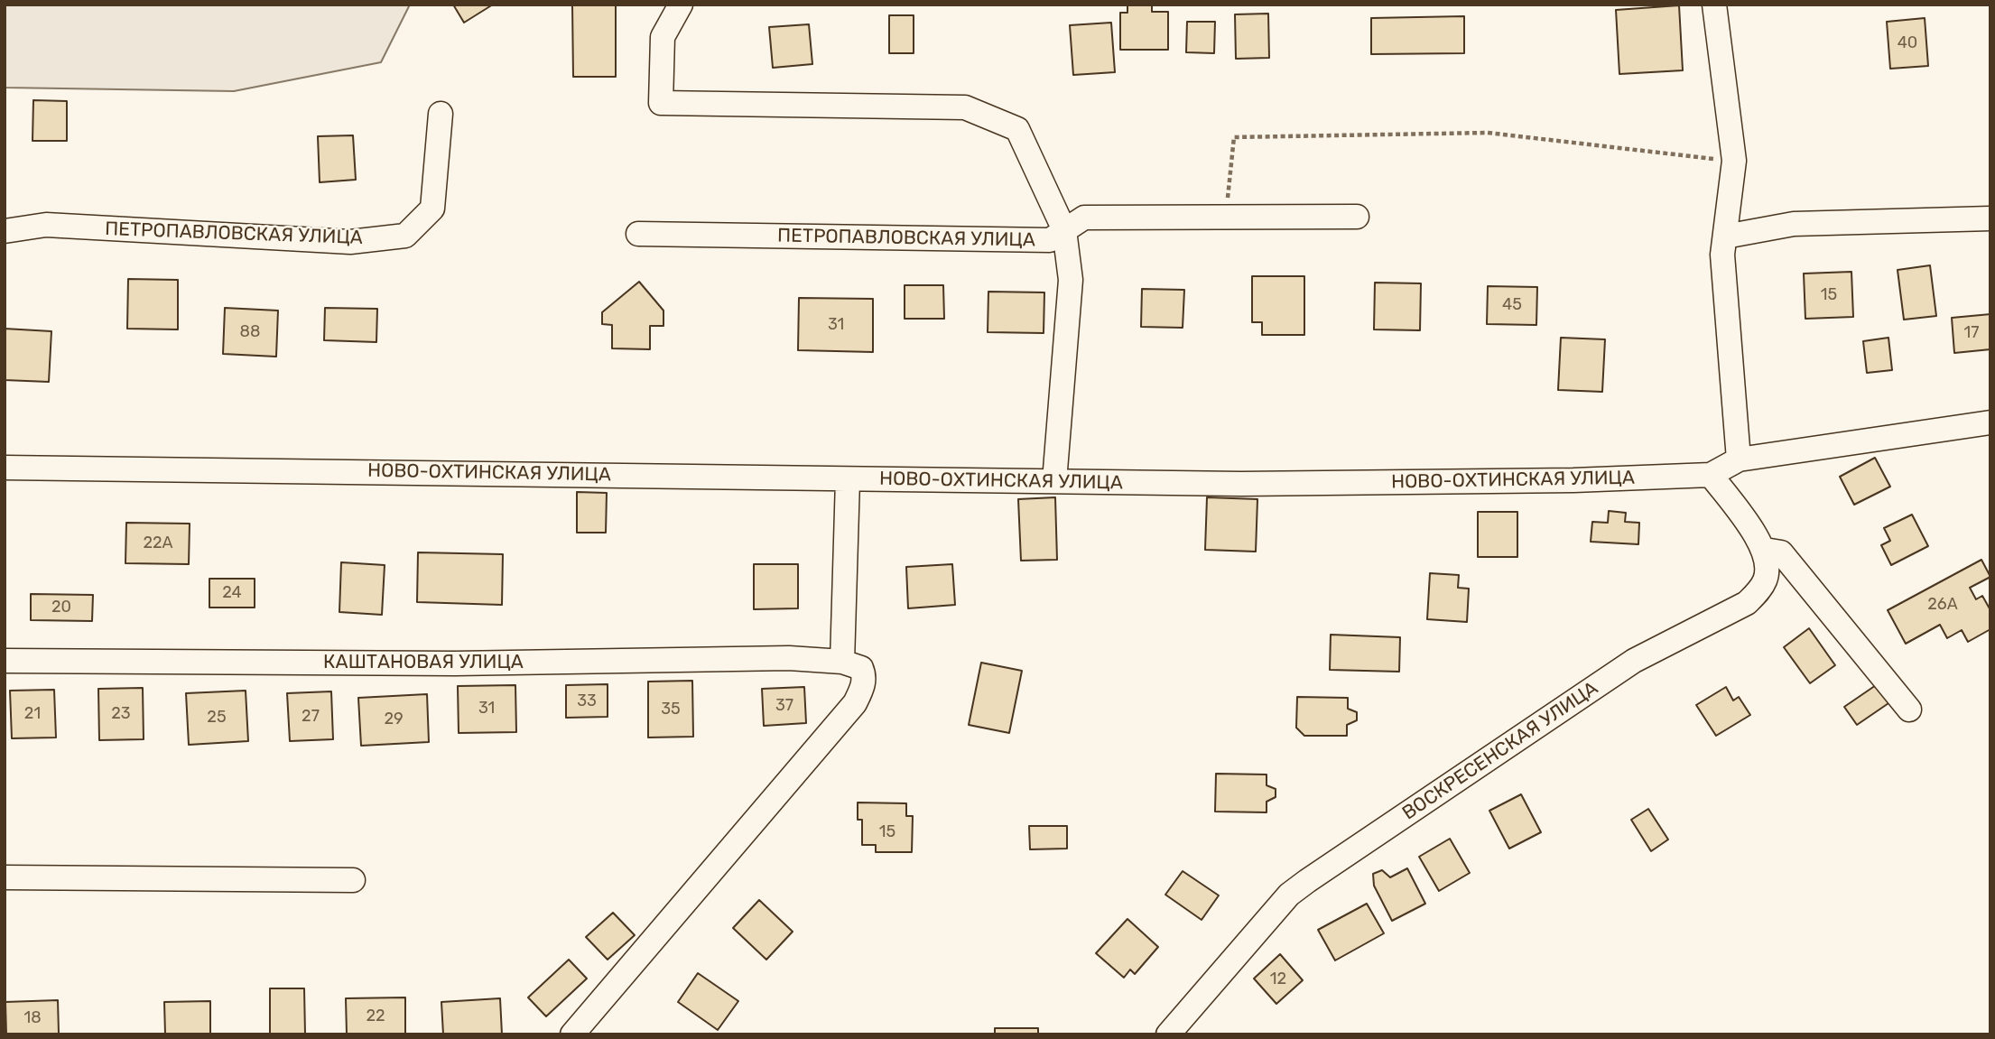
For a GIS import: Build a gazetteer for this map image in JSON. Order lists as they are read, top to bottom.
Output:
{
  "streets": {
    "street": [
      "ПЕТРОПАВЛОВСКАЯ УЛИЦА",
      "НОВО-ОХТИНСКАЯ УЛИЦА",
      "КАШТАНОВАЯ УЛИЦА",
      "ВОСКРЕСЕНСКАЯ УЛИЦА"
    ]
  },
  "house_numbers": [
    "40",
    "15",
    "45",
    "31",
    "88",
    "17",
    "22А",
    "24",
    "26А",
    "20",
    "33",
    "37",
    "31",
    "35",
    "21",
    "23",
    "27",
    "25",
    "29",
    "15",
    "12",
    "22",
    "18"
  ]
}
